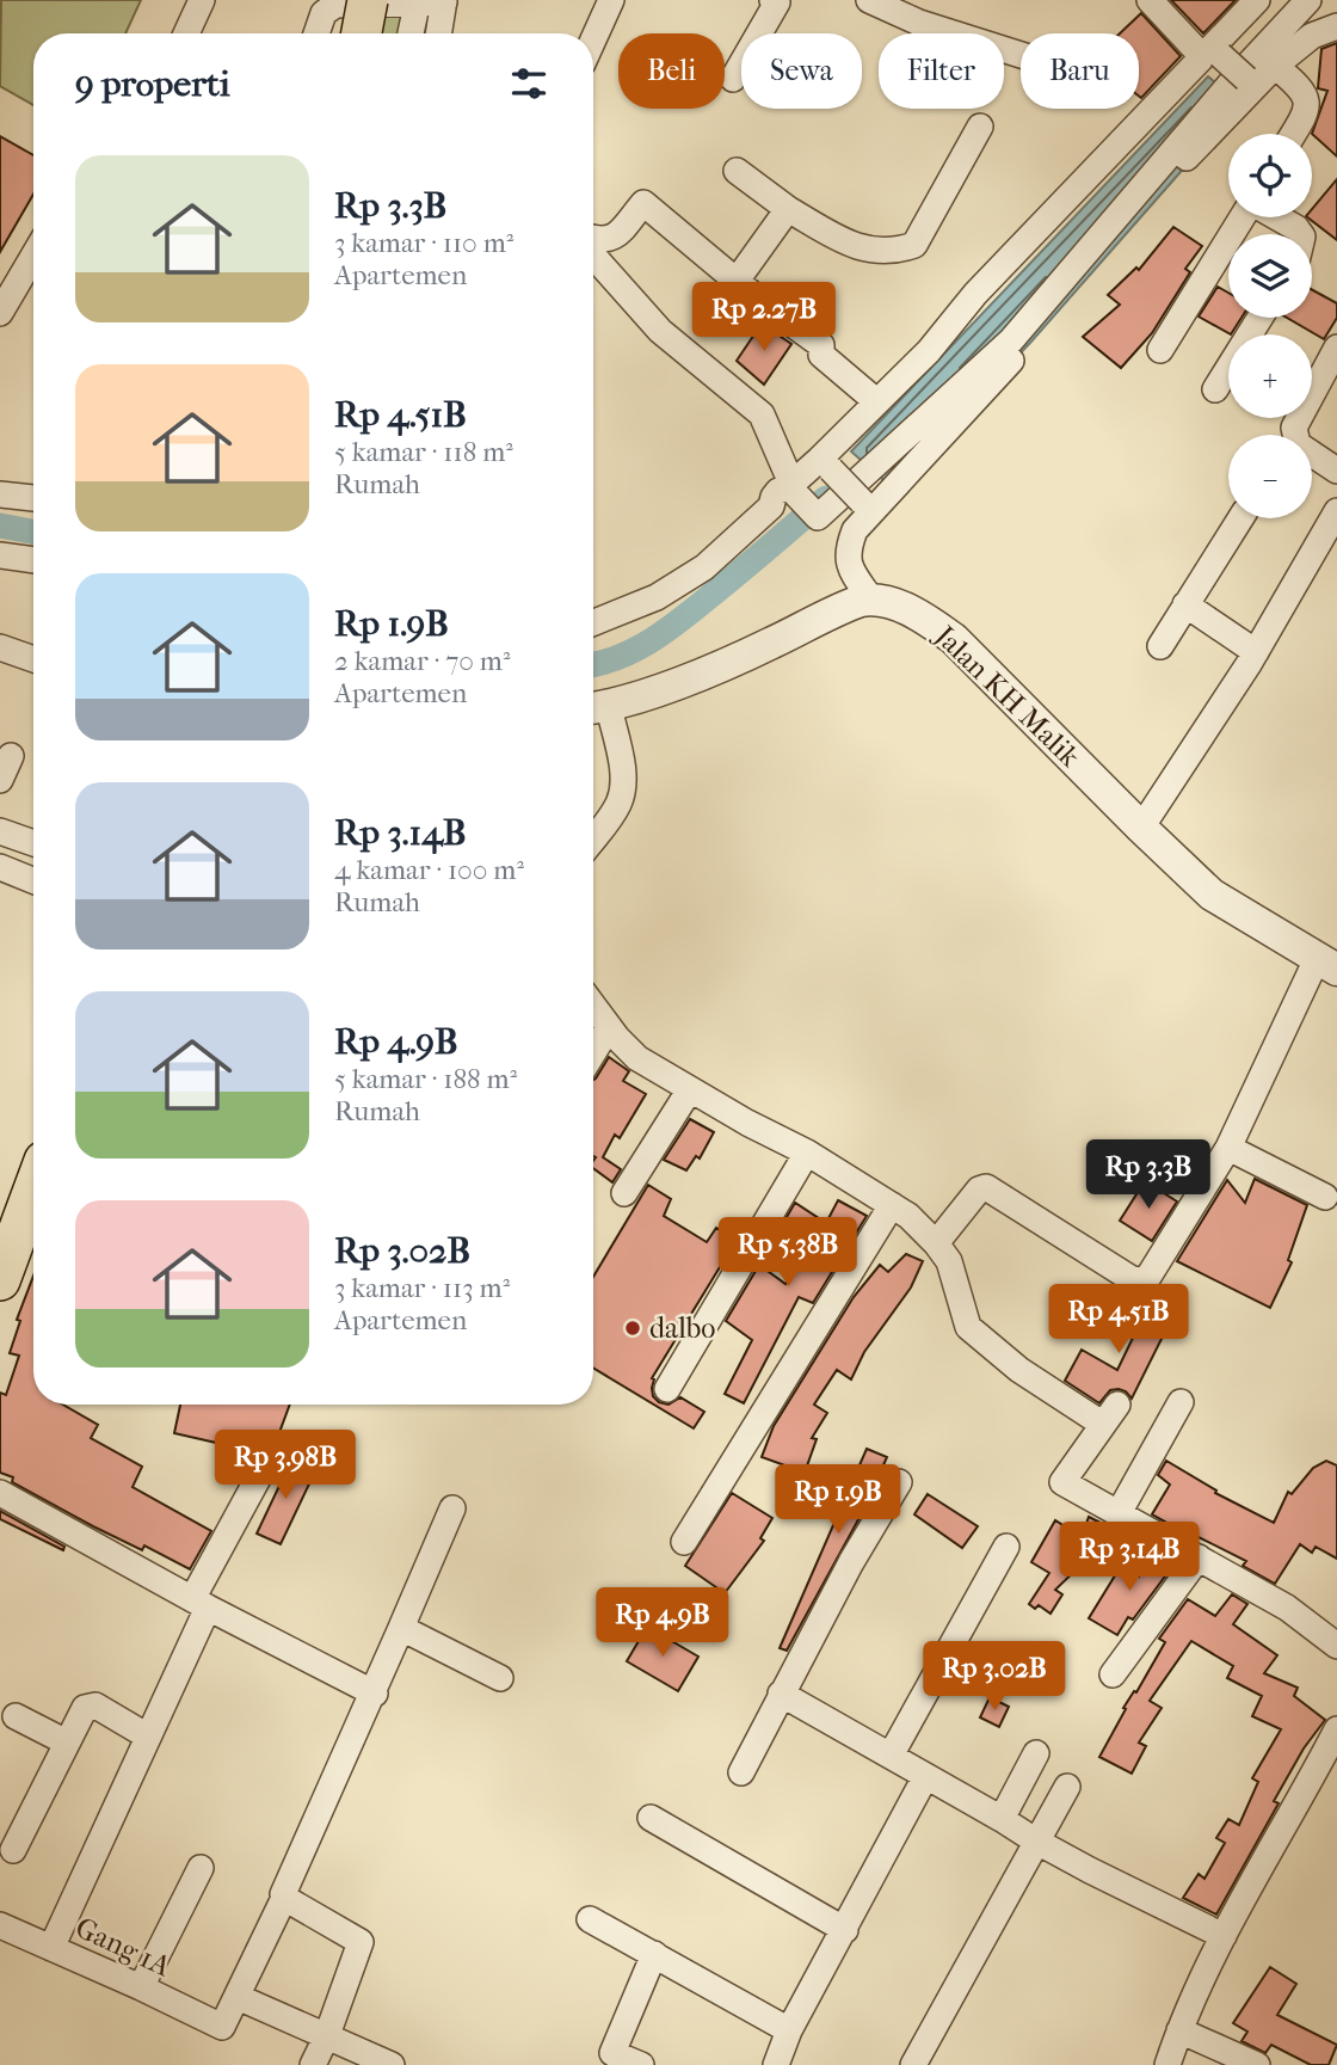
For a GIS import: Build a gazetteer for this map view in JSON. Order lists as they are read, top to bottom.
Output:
{
  "streets": {
    "street": ["Jalan KH Malik", "Gang 1A"]
  },
  "places": ["dalbo"],
  "page": {
    "chip": [
      "Beli",
      "Sewa",
      "Filter",
      "Baru"
    ],
    "heading": "9 properti",
    "map_buttons": ["+", "−"],
    "list": [
      {
        "name": "Rp 3.3B",
        "note": "3 kamar · 110 m² · Apartemen"
      },
      {
        "name": "Rp 4.51B",
        "note": "5 kamar · 118 m² · Rumah"
      },
      {
        "name": "Rp 1.9B",
        "note": "2 kamar · 70 m² · Apartemen"
      },
      {
        "name": "Rp 3.14B",
        "note": "4 kamar · 100 m² · Rumah"
      },
      {
        "name": "Rp 4.9B",
        "note": "5 kamar · 188 m² · Rumah"
      },
      {
        "name": "Rp 3.02B",
        "note": "3 kamar · 113 m² · Apartemen"
      }
    ],
    "price": [
      "Rp 2.27B",
      "Rp 3.3B",
      "Rp 5.38B",
      "Rp 4.51B",
      "Rp 3.98B",
      "Rp 1.9B",
      "Rp 3.14B",
      "Rp 4.9B",
      "Rp 3.02B"
    ]
  }
}
